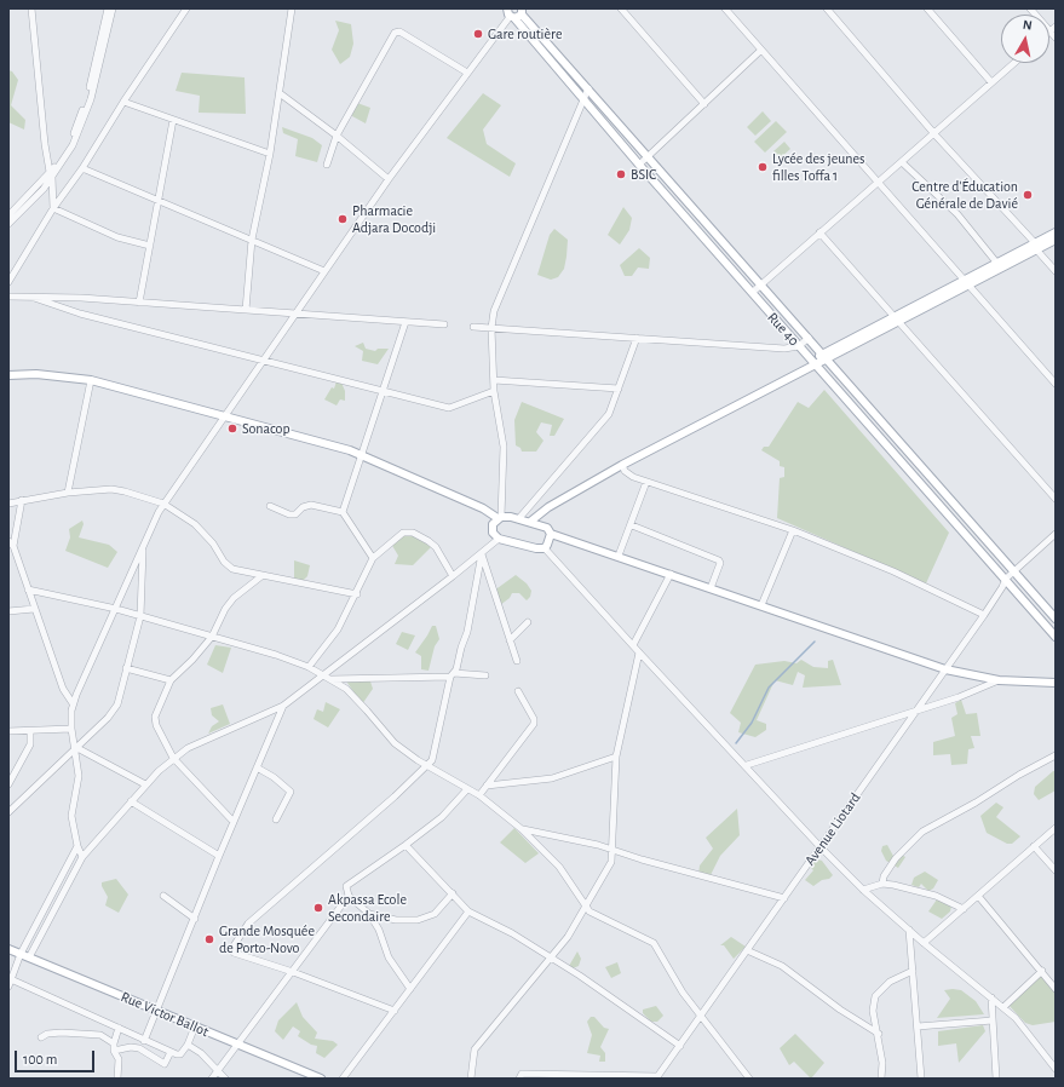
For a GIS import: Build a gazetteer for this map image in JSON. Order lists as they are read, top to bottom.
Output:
{
  "streets": {
    "main road": ["Rue 40", "Rue Victor Ballot"],
    "street": ["Avenue Liotard"]
  },
  "crossings": [
    ["Rue 40", "Avenue Liotard"]
  ],
  "places": [
    "Gare routière",
    "Lycée des jeunes filles Toffa 1",
    "BSIC",
    "Centre d'Éducation Générale de Davié",
    "Pharmacie Adjara Docodji",
    "Sonacop",
    "Akpassa Ecole Secondaire",
    "Grande Mosquée de Porto-Novo"
  ],
  "scale_bar": "100 m",
  "north": "top"
}
